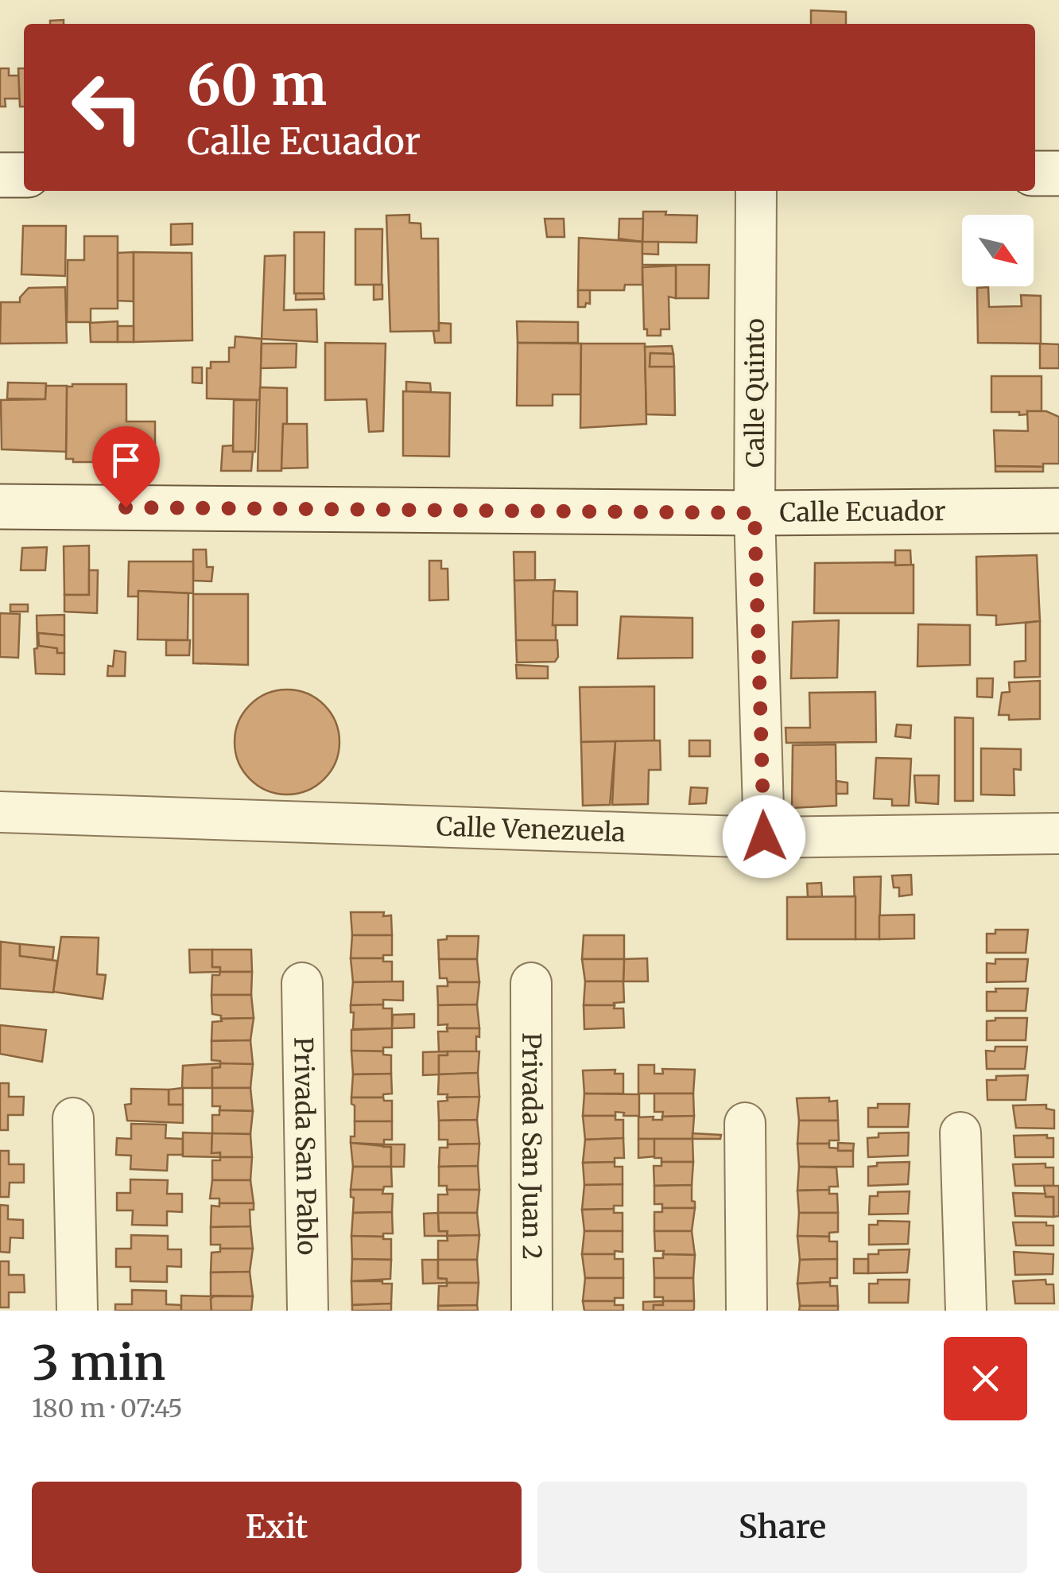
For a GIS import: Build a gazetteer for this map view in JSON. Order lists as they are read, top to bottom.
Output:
{
  "streets": {
    "street": [
      "Calle Quinto",
      "Calle Ecuador",
      "Calle Venezuela",
      "Privada San Pablo",
      "Privada San Juan 2"
    ]
  },
  "crossings": [
    ["Calle Quinto", "Calle Ecuador"],
    ["Calle Quinto", "Calle Venezuela"]
  ],
  "north": "bottom right",
  "page": {
    "turn": ["60 m", "Calle Ecuador"],
    "heading": ["3 min", "180 m · 07:45"],
    "buttons": ["Exit", "Share"]
  }
}
